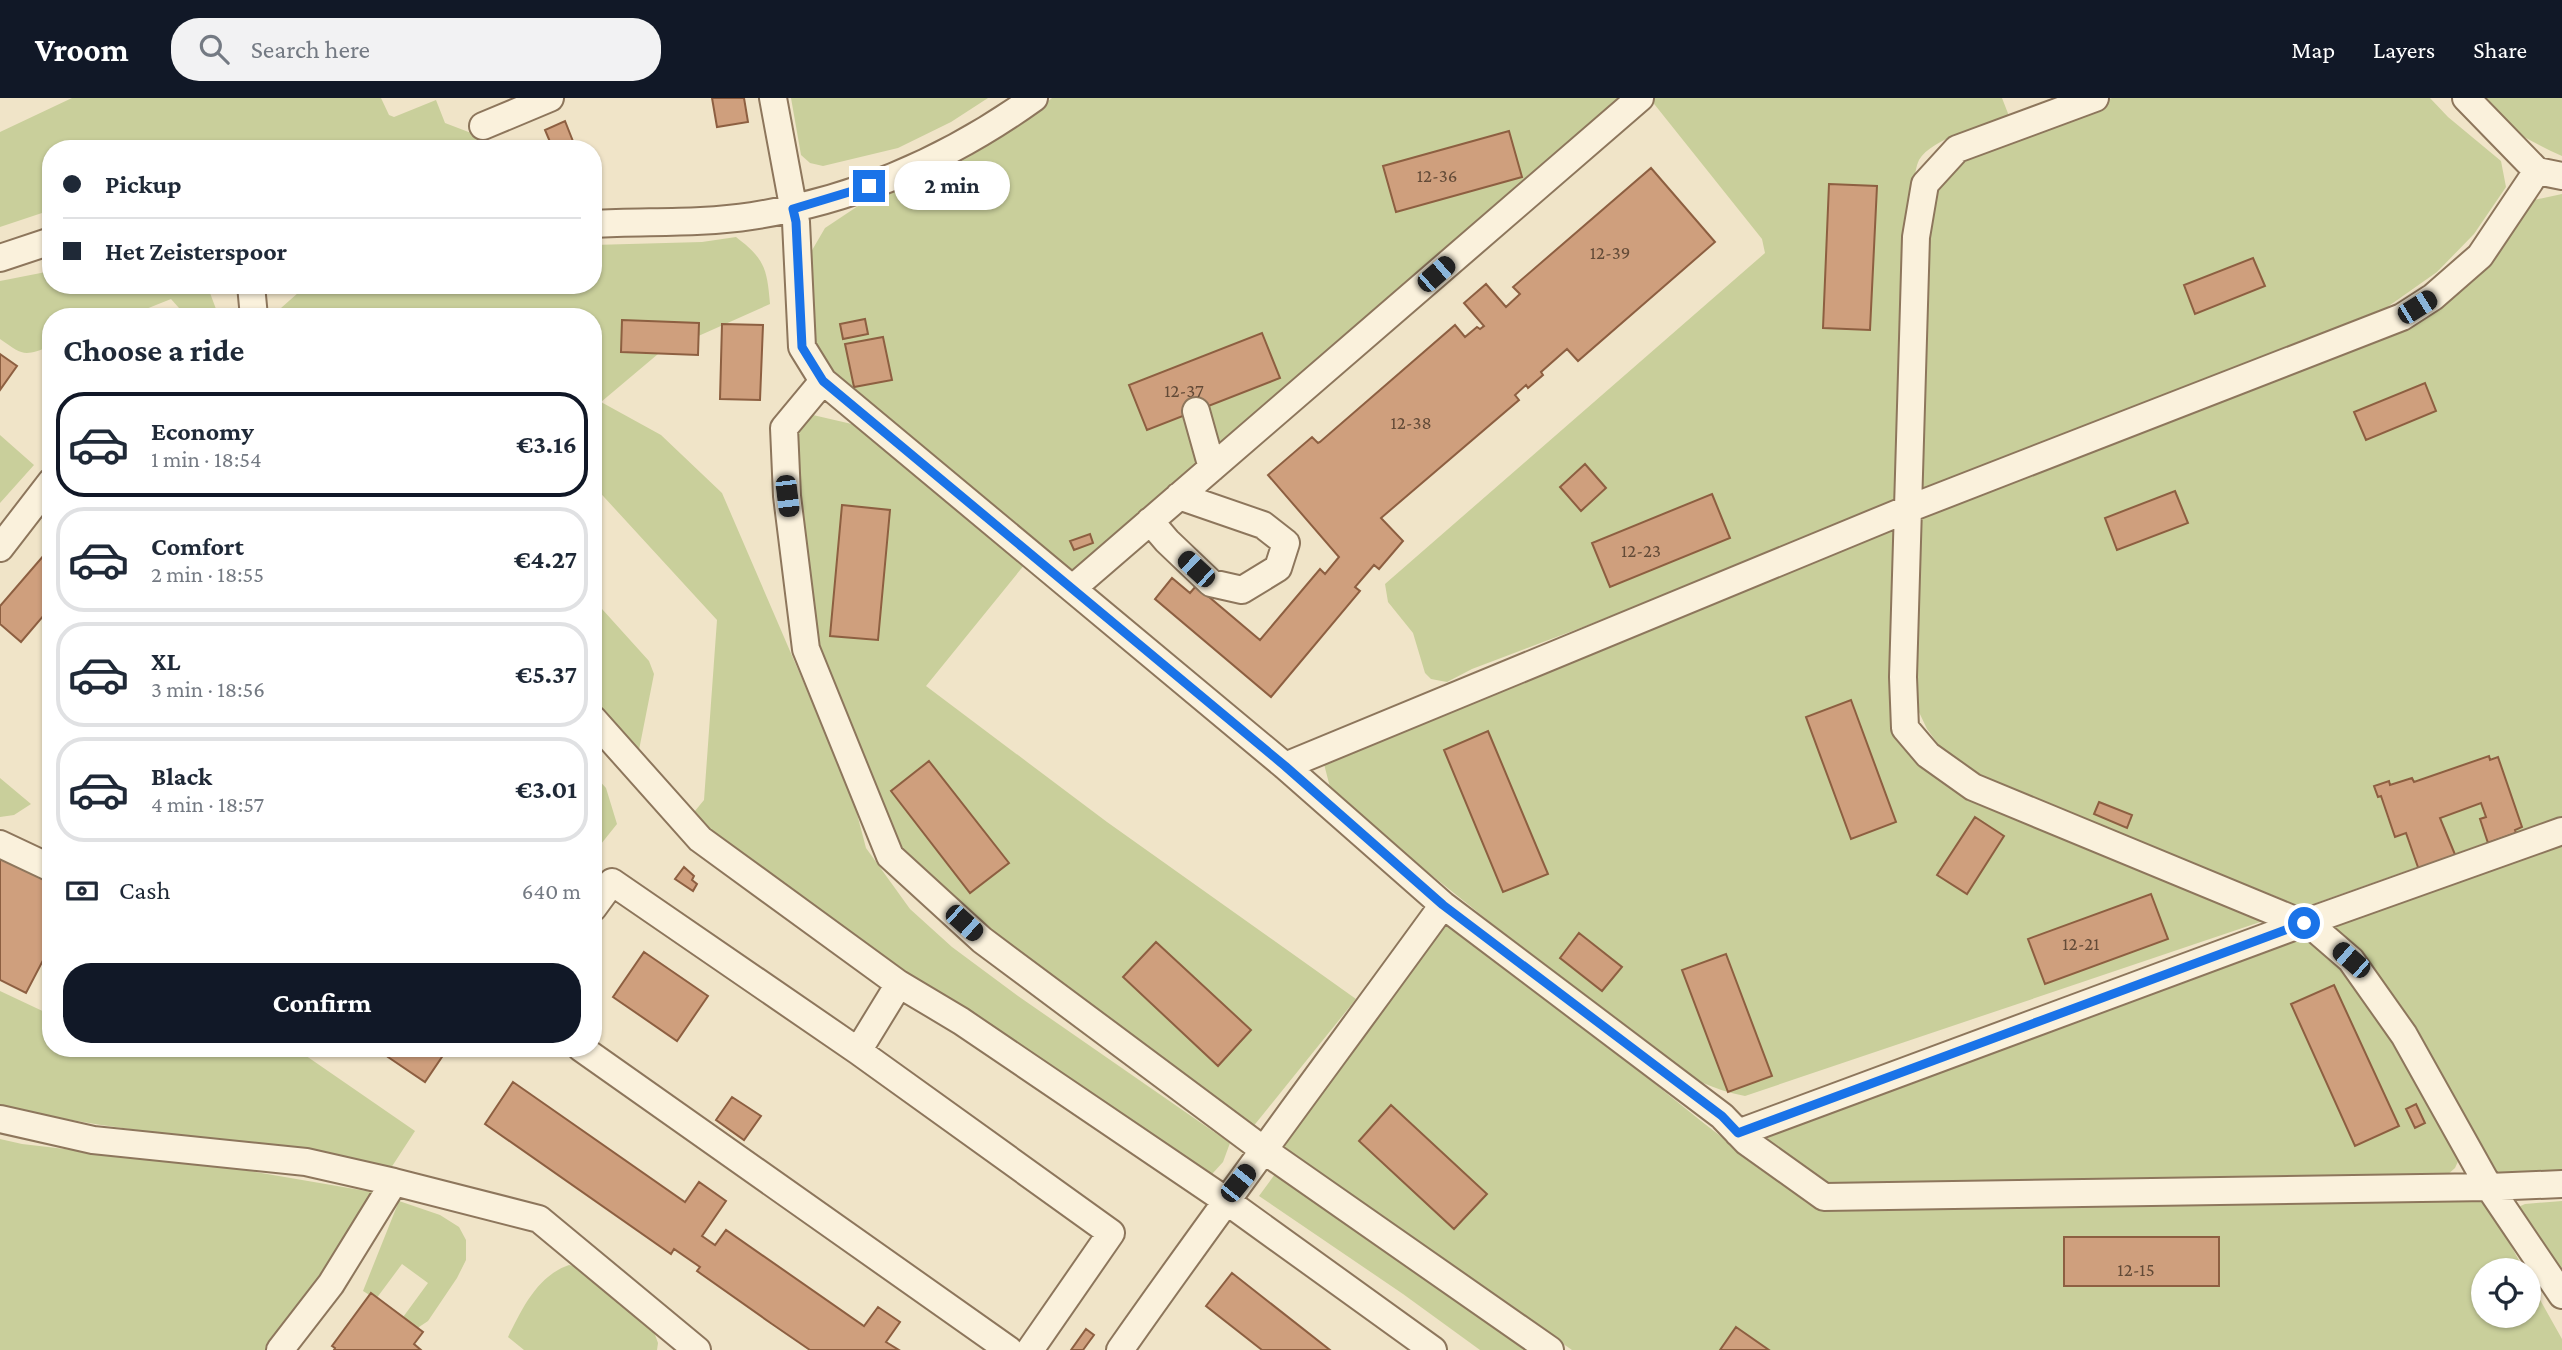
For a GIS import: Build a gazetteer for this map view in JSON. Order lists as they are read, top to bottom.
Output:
{
  "house_numbers": [
    "12-36",
    "12-39",
    "12-37",
    "12-38",
    "12-23",
    "12-21",
    "12-15"
  ],
  "page": {
    "header": "Vroom",
    "search": "Search here",
    "nav": ["Map", "Layers", "Share"],
    "banner": ["Pickup", "Het Zeisterspoor"],
    "bubble": "2 min",
    "heading": "Choose a ride",
    "list": [
      {
        "name": "Economy",
        "note": "1 min · 18:54",
        "value": "€3.16"
      },
      {
        "name": "Comfort",
        "note": "2 min · 18:55",
        "value": "€4.27"
      },
      {
        "name": "XL",
        "note": "3 min · 18:56",
        "value": "€5.37"
      },
      {
        "name": "Black",
        "note": "4 min · 18:57",
        "value": "€3.01"
      }
    ],
    "pay": ["Cash", "640 m"],
    "buttons": "Confirm"
  }
}
